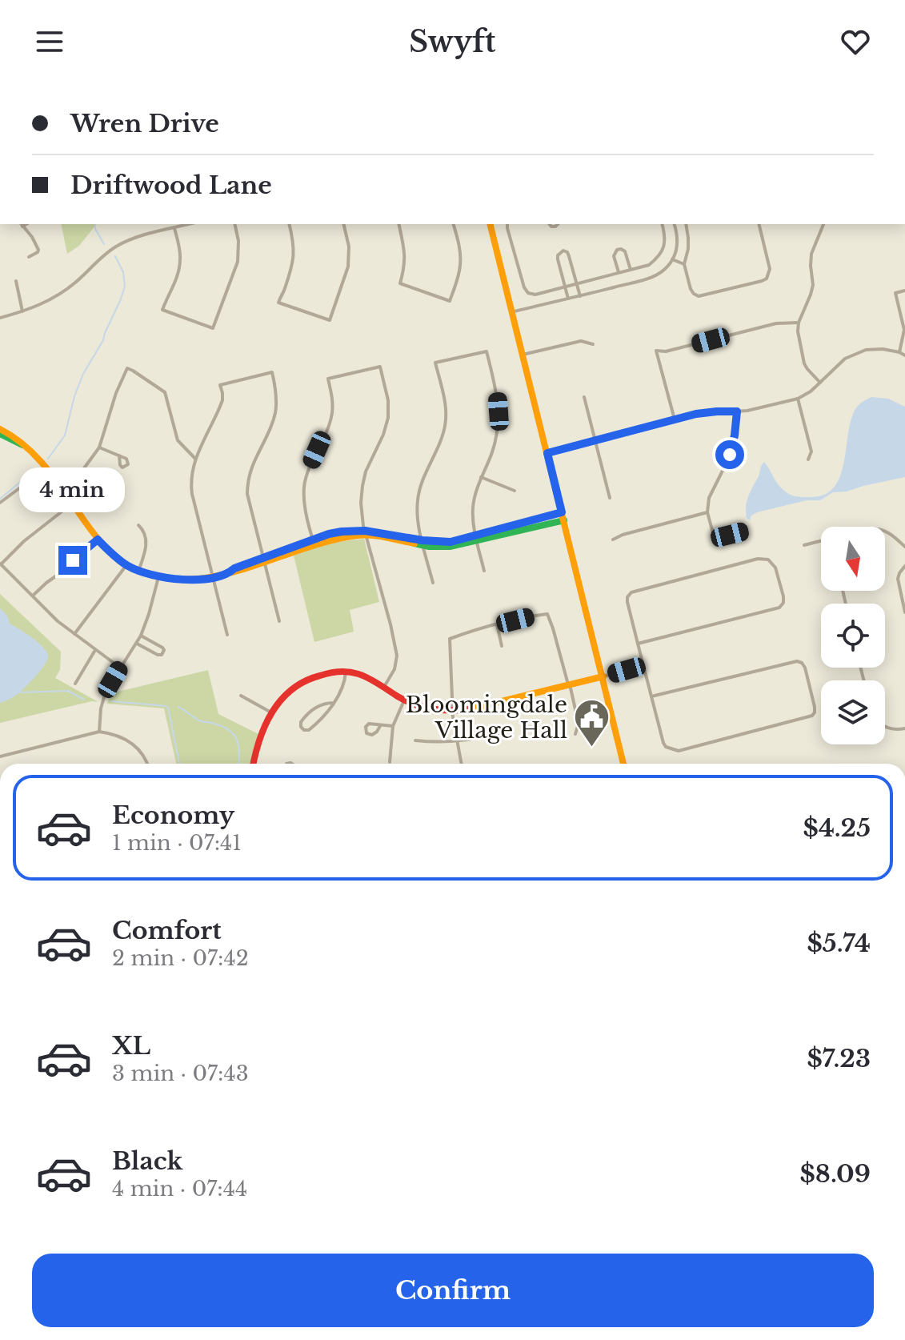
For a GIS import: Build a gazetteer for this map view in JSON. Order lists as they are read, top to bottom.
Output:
{
  "places": {
    "public building": ["Bloomingdale Village Hall"]
  },
  "north": "bottom",
  "page": {
    "header": "Swyft",
    "banner": ["Wren Drive", "Driftwood Lane"],
    "bubble": "4 min",
    "list": [
      {
        "name": "Economy",
        "note": "1 min · 07:41",
        "value": "$4.25"
      },
      {
        "name": "Comfort",
        "note": "2 min · 07:42",
        "value": "$5.74"
      },
      {
        "name": "XL",
        "note": "3 min · 07:43",
        "value": "$7.23"
      },
      {
        "name": "Black",
        "note": "4 min · 07:44",
        "value": "$8.09"
      }
    ],
    "buttons": "Confirm"
  }
}
